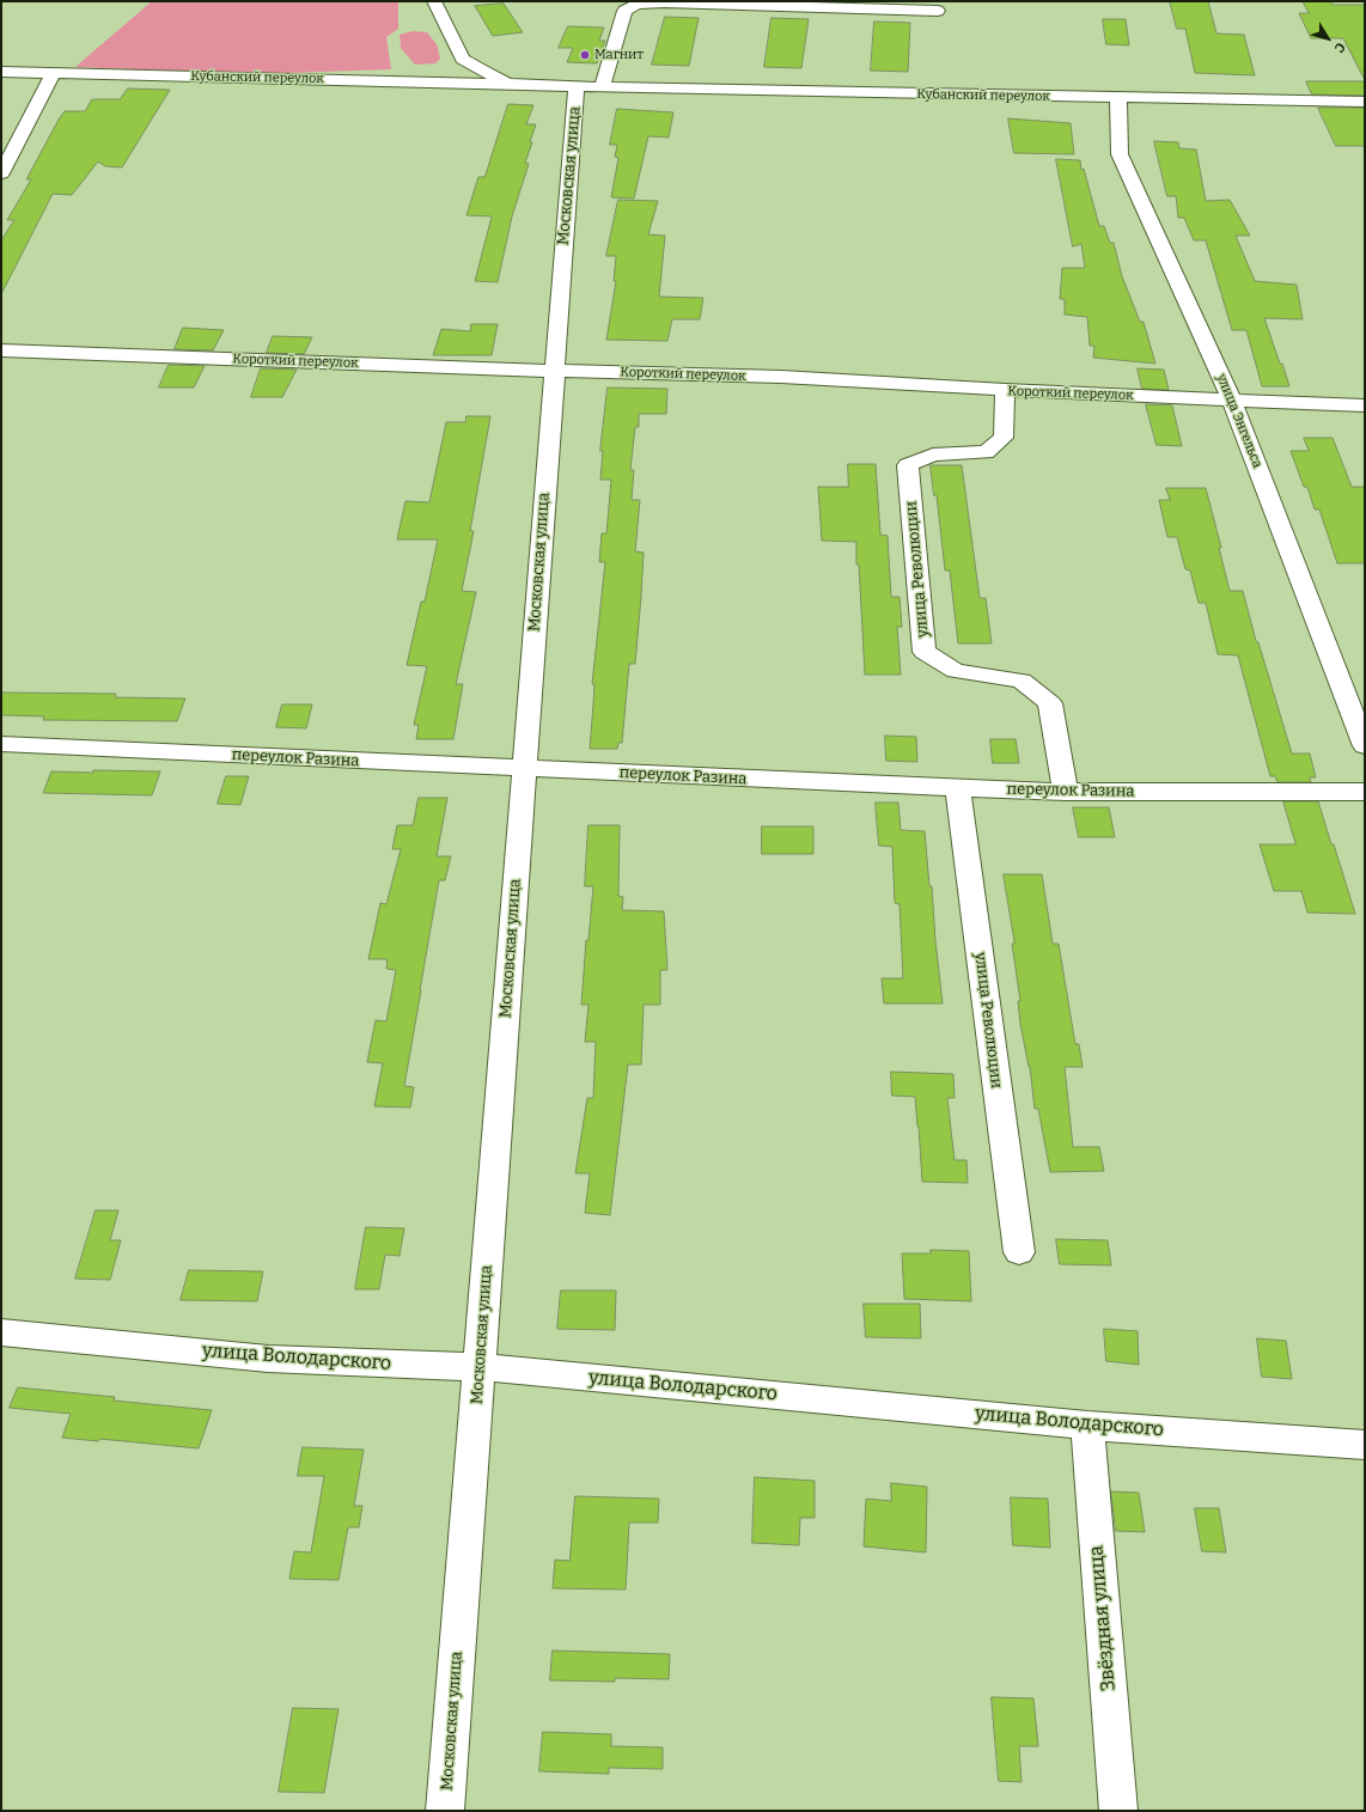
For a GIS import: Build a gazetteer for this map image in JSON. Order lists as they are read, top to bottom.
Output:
{
  "streets": {
    "street": [
      "Кубанский переулок",
      "Московская улица",
      "Короткий переулок",
      "улица Энгельса",
      "улица Революции",
      "переулок Разина",
      "улица Володарского",
      "Звёздная улица"
    ]
  },
  "crossings": [
    ["Кубанский переулок", "Московская улица"],
    ["Кубанский переулок", "улица Энгельса"],
    ["Московская улица", "Короткий переулок"],
    ["Московская улица", "переулок Разина"],
    ["Московская улица", "улица Володарского"],
    ["Короткий переулок", "улица Энгельса"],
    ["Короткий переулок", "улица Революции"],
    ["улица Революции", "переулок Разина"],
    ["улица Володарского", "Звёздная улица"]
  ],
  "places": ["Магнит"],
  "north": "bottom right"
}
